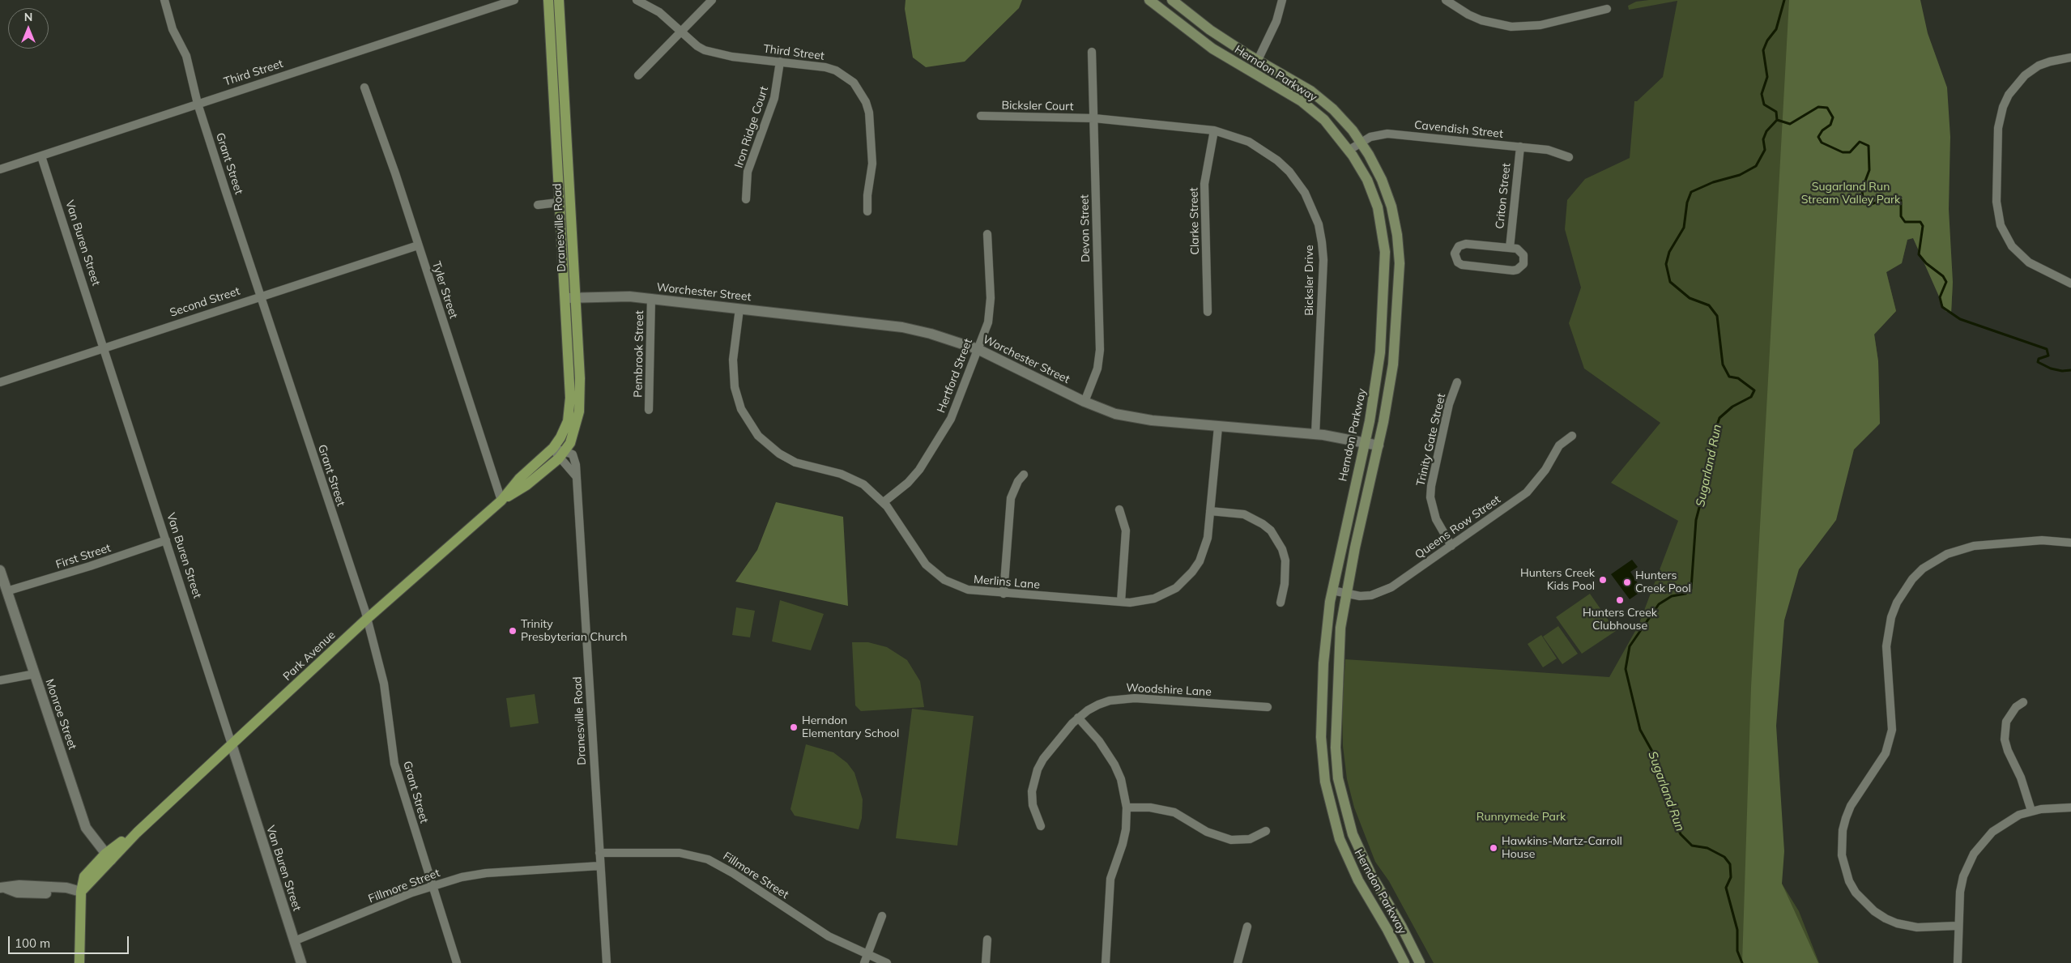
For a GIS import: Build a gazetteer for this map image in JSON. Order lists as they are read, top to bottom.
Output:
{
  "streets": {
    "main road": ["Herndon Parkway", "Dranesville Road", "Park Avenue"],
    "street": [
      "Third Street",
      "Bicksler Court",
      "Iron Ridge Court",
      "Cavendish Street",
      "Grant Street",
      "Criton Street",
      "Clarke Street",
      "Devon Street",
      "Van Buren Street",
      "Bicksler Drive",
      "Tyler Street",
      "Worchester Street",
      "Second Street",
      "Pembrook Street",
      "Hertford Street",
      "Trinity Gate Street",
      "Queens Row Street",
      "First Street",
      "Merlins Lane",
      "Woodshire Lane",
      "Monroe Street",
      "Fillmore Street"
    ]
  },
  "crossings": [
    ["Third Street", "Iron Ridge Court"],
    ["Third Street", "Grant Street"],
    ["Third Street", "Van Buren Street"],
    ["Herndon Parkway", "Cavendish Street"],
    ["Herndon Parkway", "Worchester Street"],
    ["Herndon Parkway", "Queens Row Street"],
    ["Bicksler Court", "Devon Street"],
    ["Bicksler Court", "Bicksler Drive"],
    ["Cavendish Street", "Criton Street"],
    ["Grant Street", "Second Street"],
    ["Grant Street", "Park Avenue"],
    ["Grant Street", "Fillmore Street"],
    ["Clarke Street", "Bicksler Drive"],
    ["Dranesville Road", "Worchester Street"],
    ["Dranesville Road", "Park Avenue"],
    ["Dranesville Road", "Fillmore Street"],
    ["Devon Street", "Bicksler Drive"],
    ["Devon Street", "Worchester Street"],
    ["Van Buren Street", "Second Street"],
    ["Van Buren Street", "First Street"],
    ["Van Buren Street", "Park Avenue"],
    ["Van Buren Street", "Fillmore Street"],
    ["Bicksler Drive", "Worchester Street"],
    ["Tyler Street", "Second Street"],
    ["Tyler Street", "Park Avenue"],
    ["Worchester Street", "Pembrook Street"],
    ["Worchester Street", "Hertford Street"],
    ["Worchester Street", "Merlins Lane"],
    ["Hertford Street", "Merlins Lane"],
    ["Trinity Gate Street", "Queens Row Street"],
    ["First Street", "Monroe Street"],
    ["Park Avenue", "Monroe Street"]
  ],
  "water": ["Sugarland Run"],
  "parks": ["Sugarland Run Stream Valley Park", "Runnymede Park"],
  "places": [
    "Hunters Creek Kids Pool",
    "Hunters Creek Pool",
    "Hunters Creek Clubhouse",
    "Trinity Presbyterian Church",
    "Herndon Elementary School",
    "Hawkins-Martz-Carroll House"
  ],
  "scale_bar": "100 m",
  "north": "top"
}
